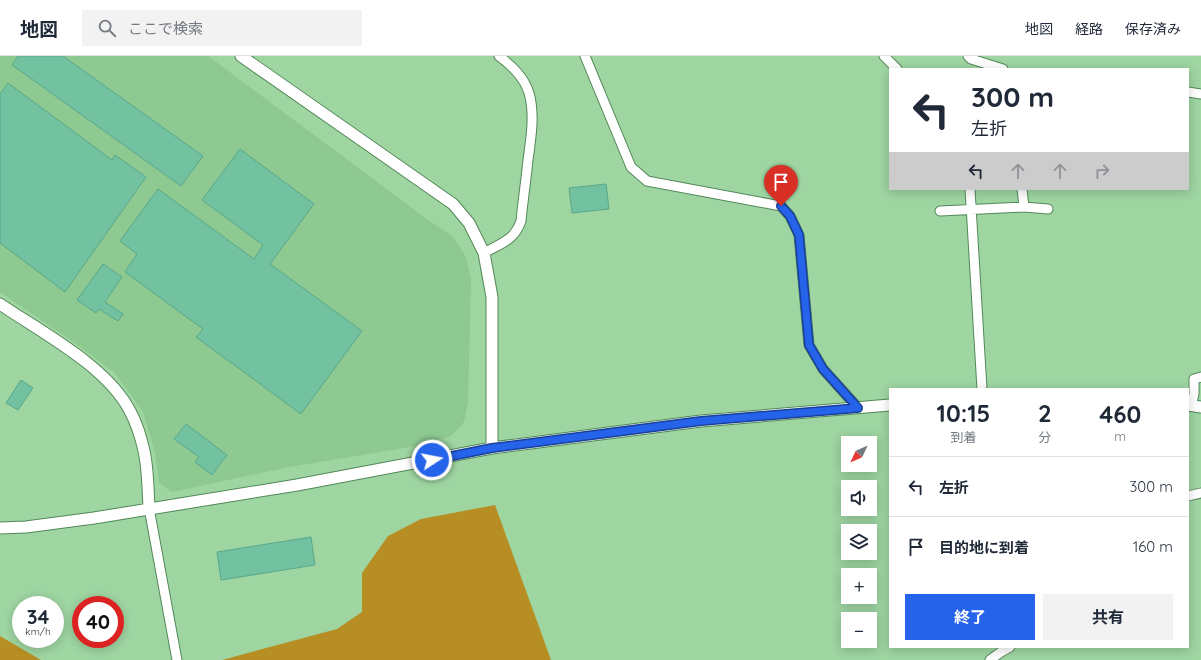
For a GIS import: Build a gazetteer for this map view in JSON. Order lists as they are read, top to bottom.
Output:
{
  "north": "bottom left",
  "page": {
    "header": "地図",
    "search": "ここで検索",
    "nav": ["地図", "経路", "保存済み"],
    "turn": ["300 m", "左折"],
    "eta": [
      "10:15",
      "到着",
      "2",
      "分",
      "460",
      "m"
    ],
    "map_buttons": ["+", "−"],
    "list": [
      {
        "name": "左折",
        "value": "300 m"
      },
      {
        "name": "目的地に到着",
        "value": "160 m"
      }
    ],
    "buttons": ["終了", "共有"],
    "speed": "34 km/h",
    "limit": "40"
  }
}
